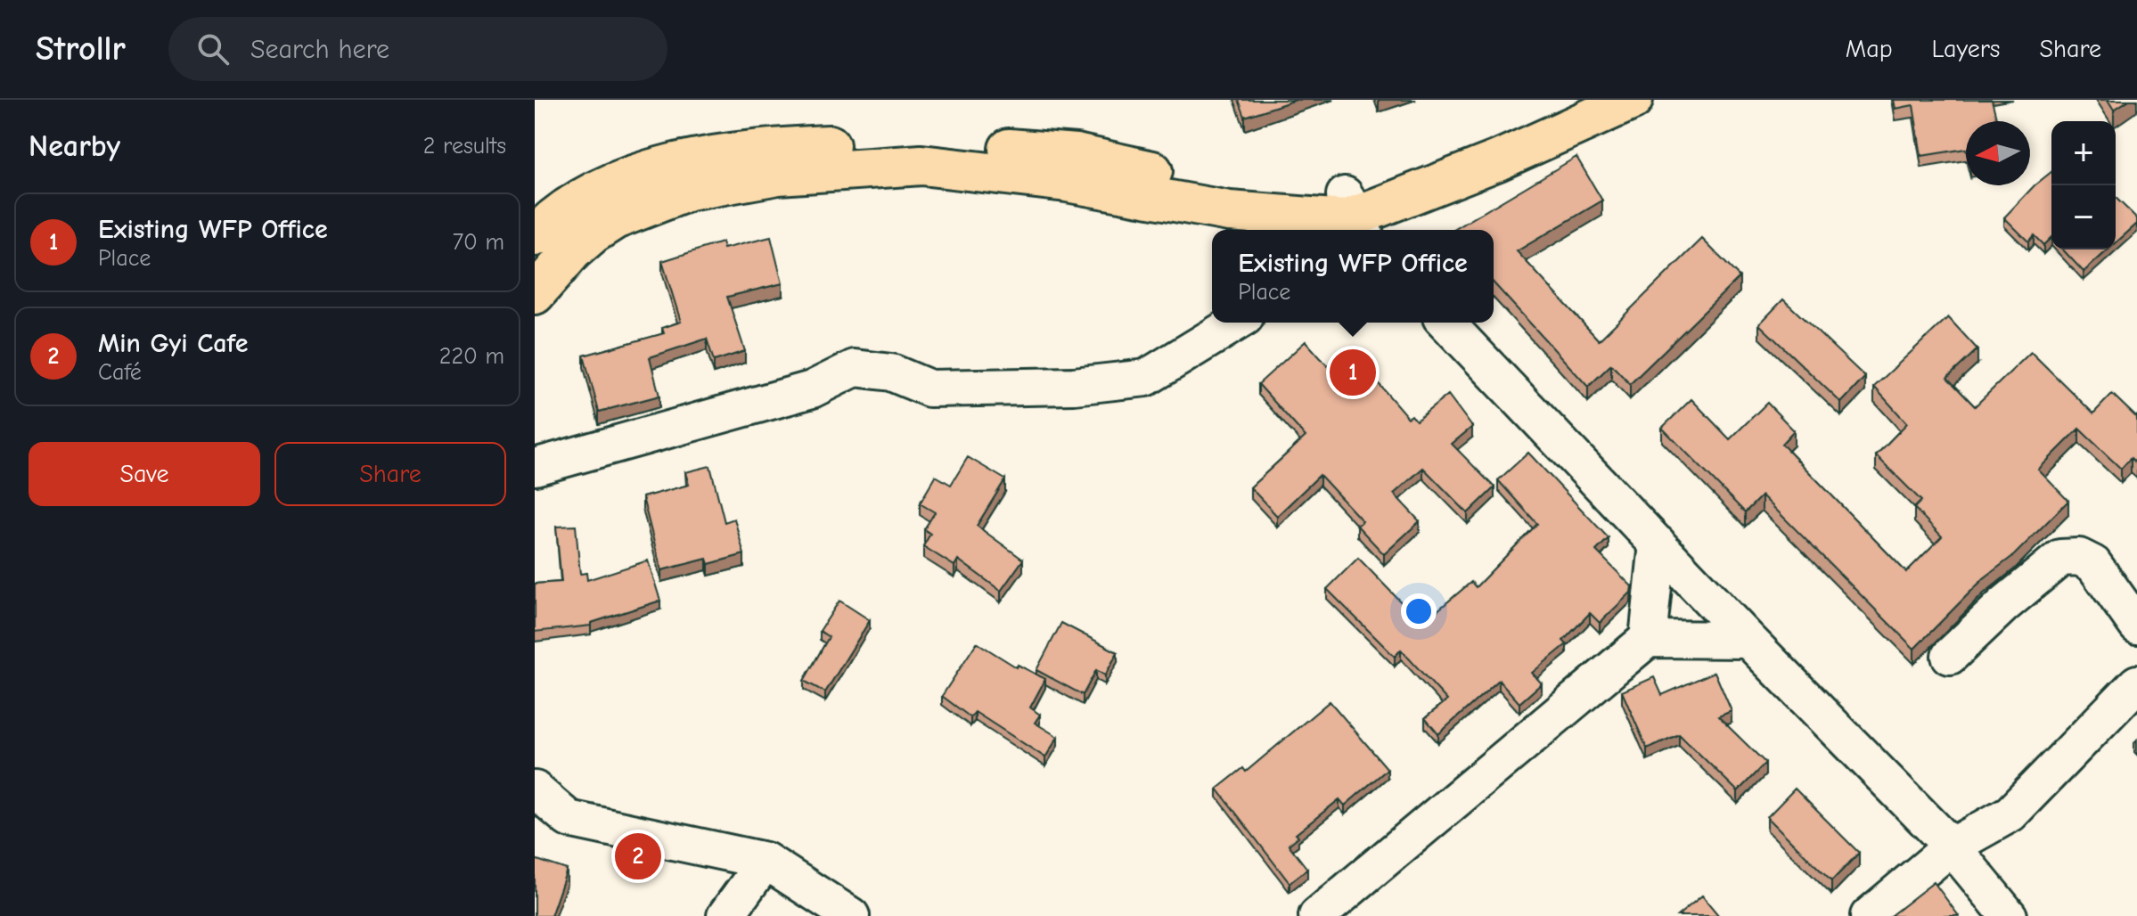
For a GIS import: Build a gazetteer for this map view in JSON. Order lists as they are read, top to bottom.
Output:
{
  "north": "left",
  "page": {
    "header": "Strollr",
    "search": "Search here",
    "nav": ["Map", "Layers", "Share"],
    "heading": ["Nearby", "2 results"],
    "map_buttons": ["+", "−"],
    "list": [
      {
        "mark": "1",
        "name": "Existing WFP Office",
        "note": "Place",
        "value": "70 m"
      },
      {
        "mark": "2",
        "name": "Min Gyi Cafe",
        "note": "Café",
        "value": "220 m"
      }
    ],
    "popup": ["Existing WFP Office", "Place"],
    "pins": ["1", "2"],
    "buttons": ["Save", "Share"]
  }
}
